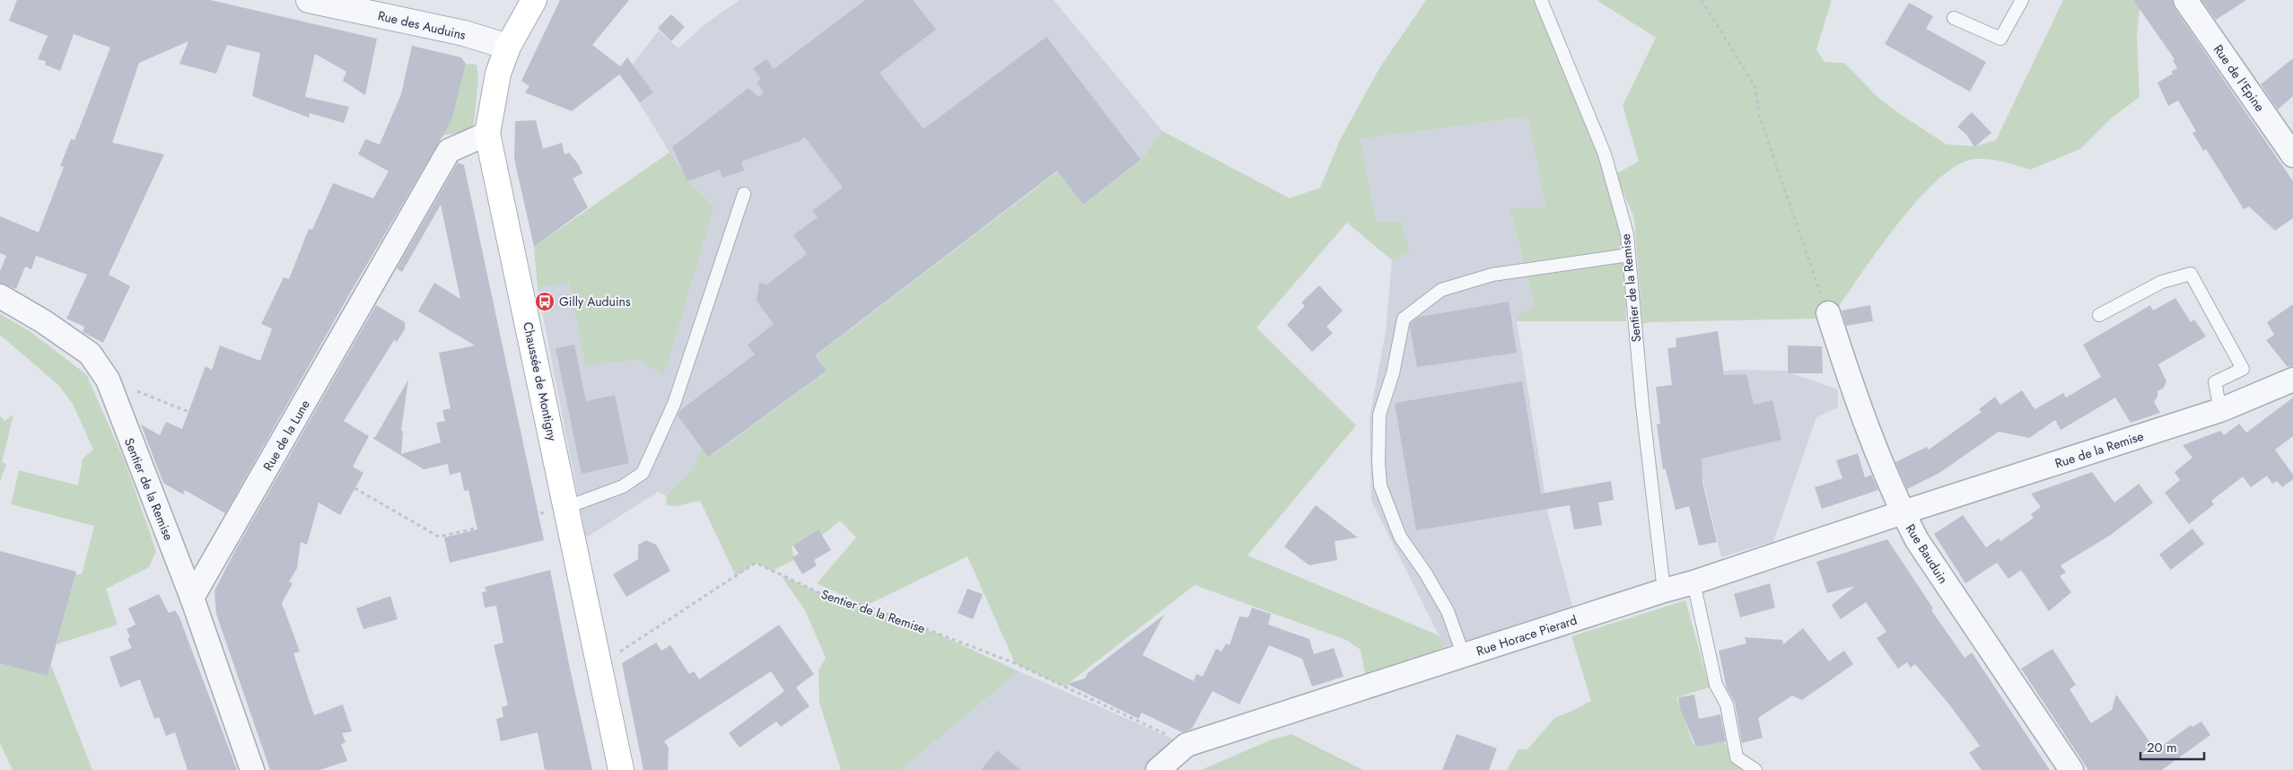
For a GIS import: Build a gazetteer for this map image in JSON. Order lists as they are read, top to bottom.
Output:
{
  "streets": {
    "main road": ["Chaussée de Montigny"],
    "street": [
      "Rue des Auduins",
      "Rue de l'Epine",
      "Sentier de la Remise",
      "Rue de la Lune",
      "Rue de la Remise",
      "Rue Bauduin",
      "Rue Horace Pierard"
    ]
  },
  "crossings": [
    ["Rue des Auduins", "Chaussée de Montigny"],
    ["Sentier de la Remise", "Chaussée de Montigny"],
    ["Sentier de la Remise", "Rue de la Lune"],
    ["Sentier de la Remise", "Rue Horace Pierard"],
    ["Chaussée de Montigny", "Rue de la Lune"],
    ["Rue de la Remise", "Rue Bauduin"],
    ["Rue de la Remise", "Rue Horace Pierard"],
    ["Rue Bauduin", "Rue Horace Pierard"]
  ],
  "places": {
    "bus stop": ["Gilly Auduins"]
  },
  "scale_bar": "20 m"
}
